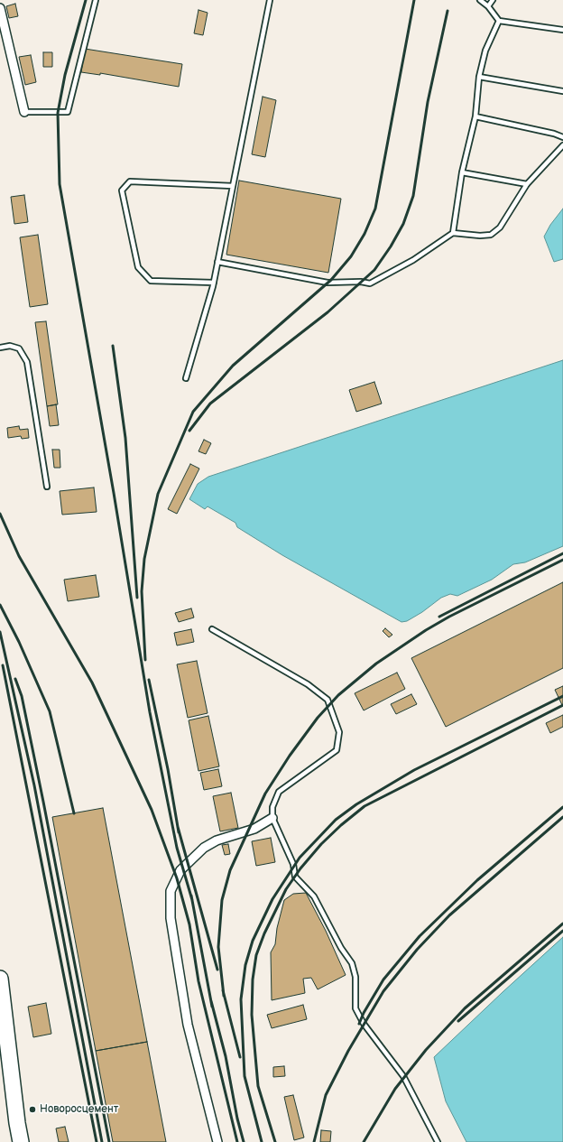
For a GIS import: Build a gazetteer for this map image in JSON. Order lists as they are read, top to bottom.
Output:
{
  "places": ["Новоросцемент"]
}
